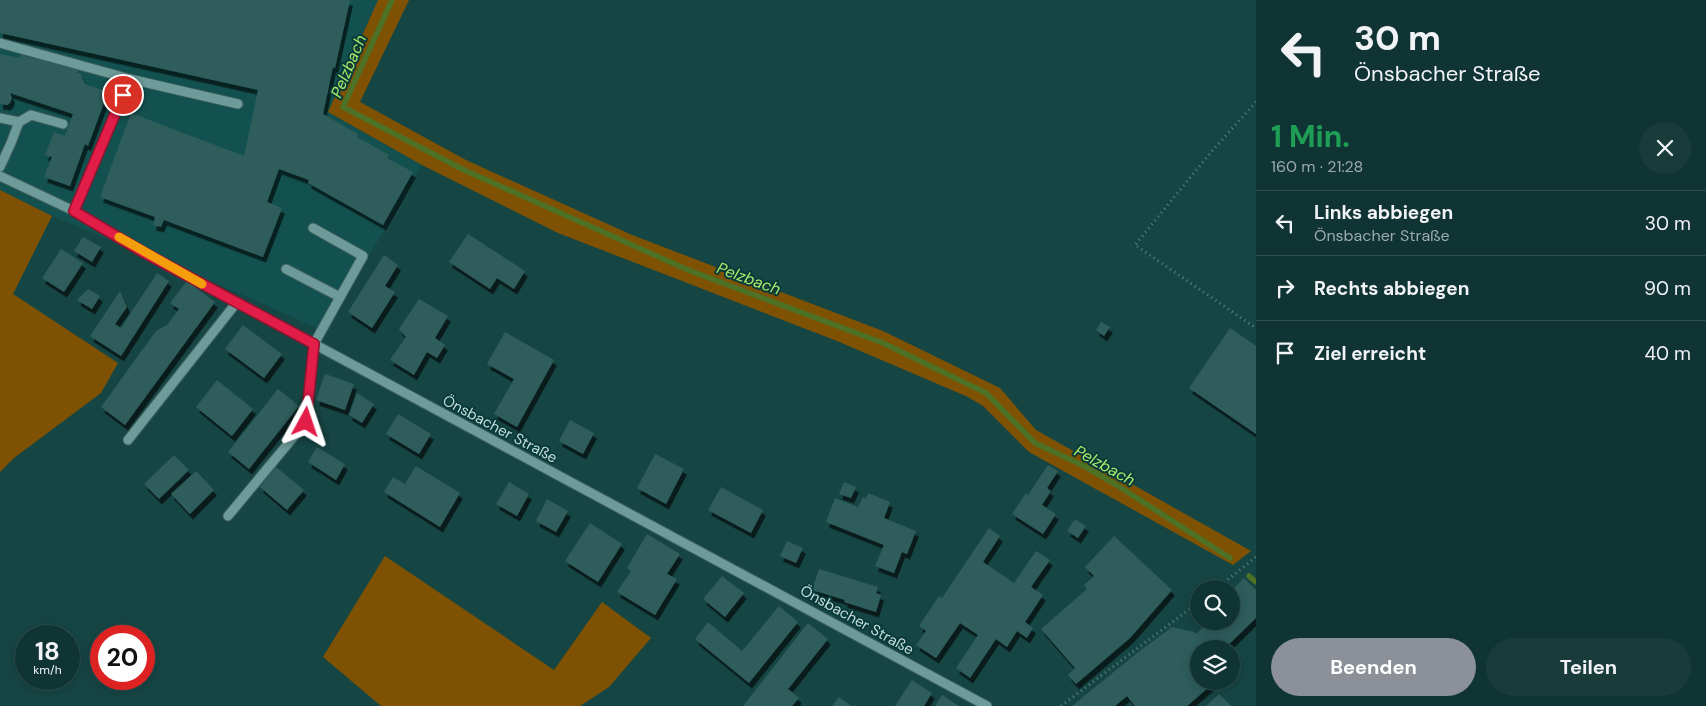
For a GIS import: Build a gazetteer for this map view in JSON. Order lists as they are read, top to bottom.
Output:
{
  "streets": {
    "street": ["Önsbacher Straße"]
  },
  "water": ["Pelzbach"],
  "page": {
    "turn": ["30 m", "Önsbacher Straße"],
    "heading": ["1 Min.", "160 m · 21:28"],
    "list": [
      {
        "name": "Links abbiegen",
        "note": "Önsbacher Straße",
        "value": "30 m"
      },
      {
        "name": "Rechts abbiegen",
        "value": "90 m"
      },
      {
        "name": "Ziel erreicht",
        "value": "40 m"
      }
    ],
    "speed": "18 km/h",
    "limit": "20",
    "buttons": ["Beenden", "Teilen"]
  }
}
